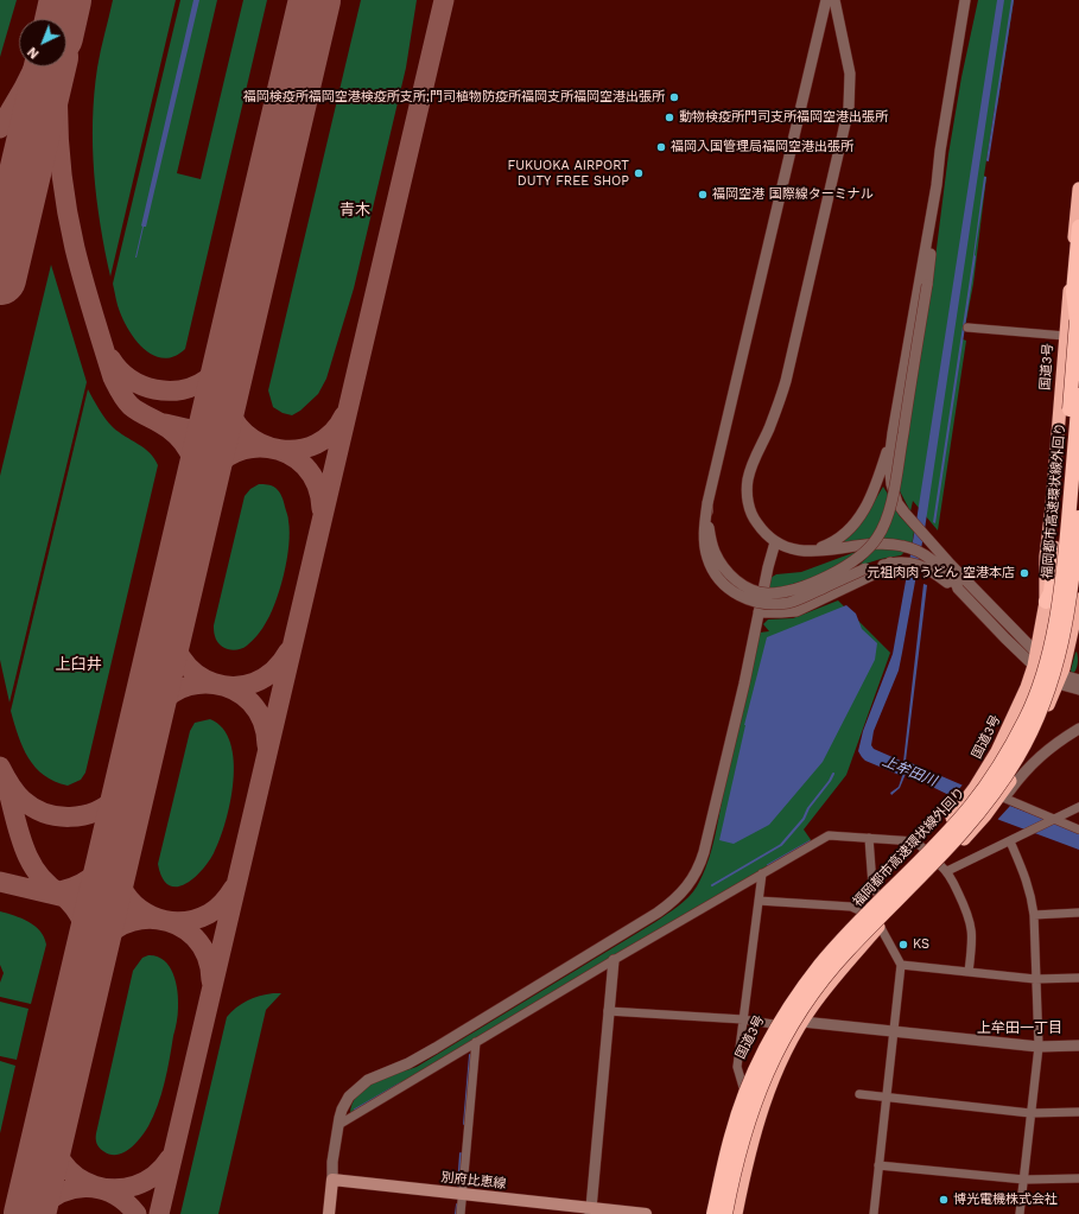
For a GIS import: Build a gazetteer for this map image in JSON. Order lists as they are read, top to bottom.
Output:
{
  "streets": {
    "highway": ["国道3号", "福岡都市高速環状線外回り"],
    "main road": ["別府比恵線"]
  },
  "districts": ["青木", "上臼井", "上牟田一丁目"],
  "water": ["上牟田川"],
  "places": [
    "福岡検疫所福岡空港検疫所支所;門司植物防疫所福岡支所福岡空港出張所",
    "動物検疫所門司支所福岡空港出張所",
    "福岡入国管理局福岡空港出張所",
    "FUKUOKA AIRPORT DUTY FREE SHOP",
    "福岡空港 国際線ターミナル",
    "元祖肉肉うどん 空港本店",
    "KS",
    "博光電機株式会社"
  ],
  "north": "bottom left"
}
